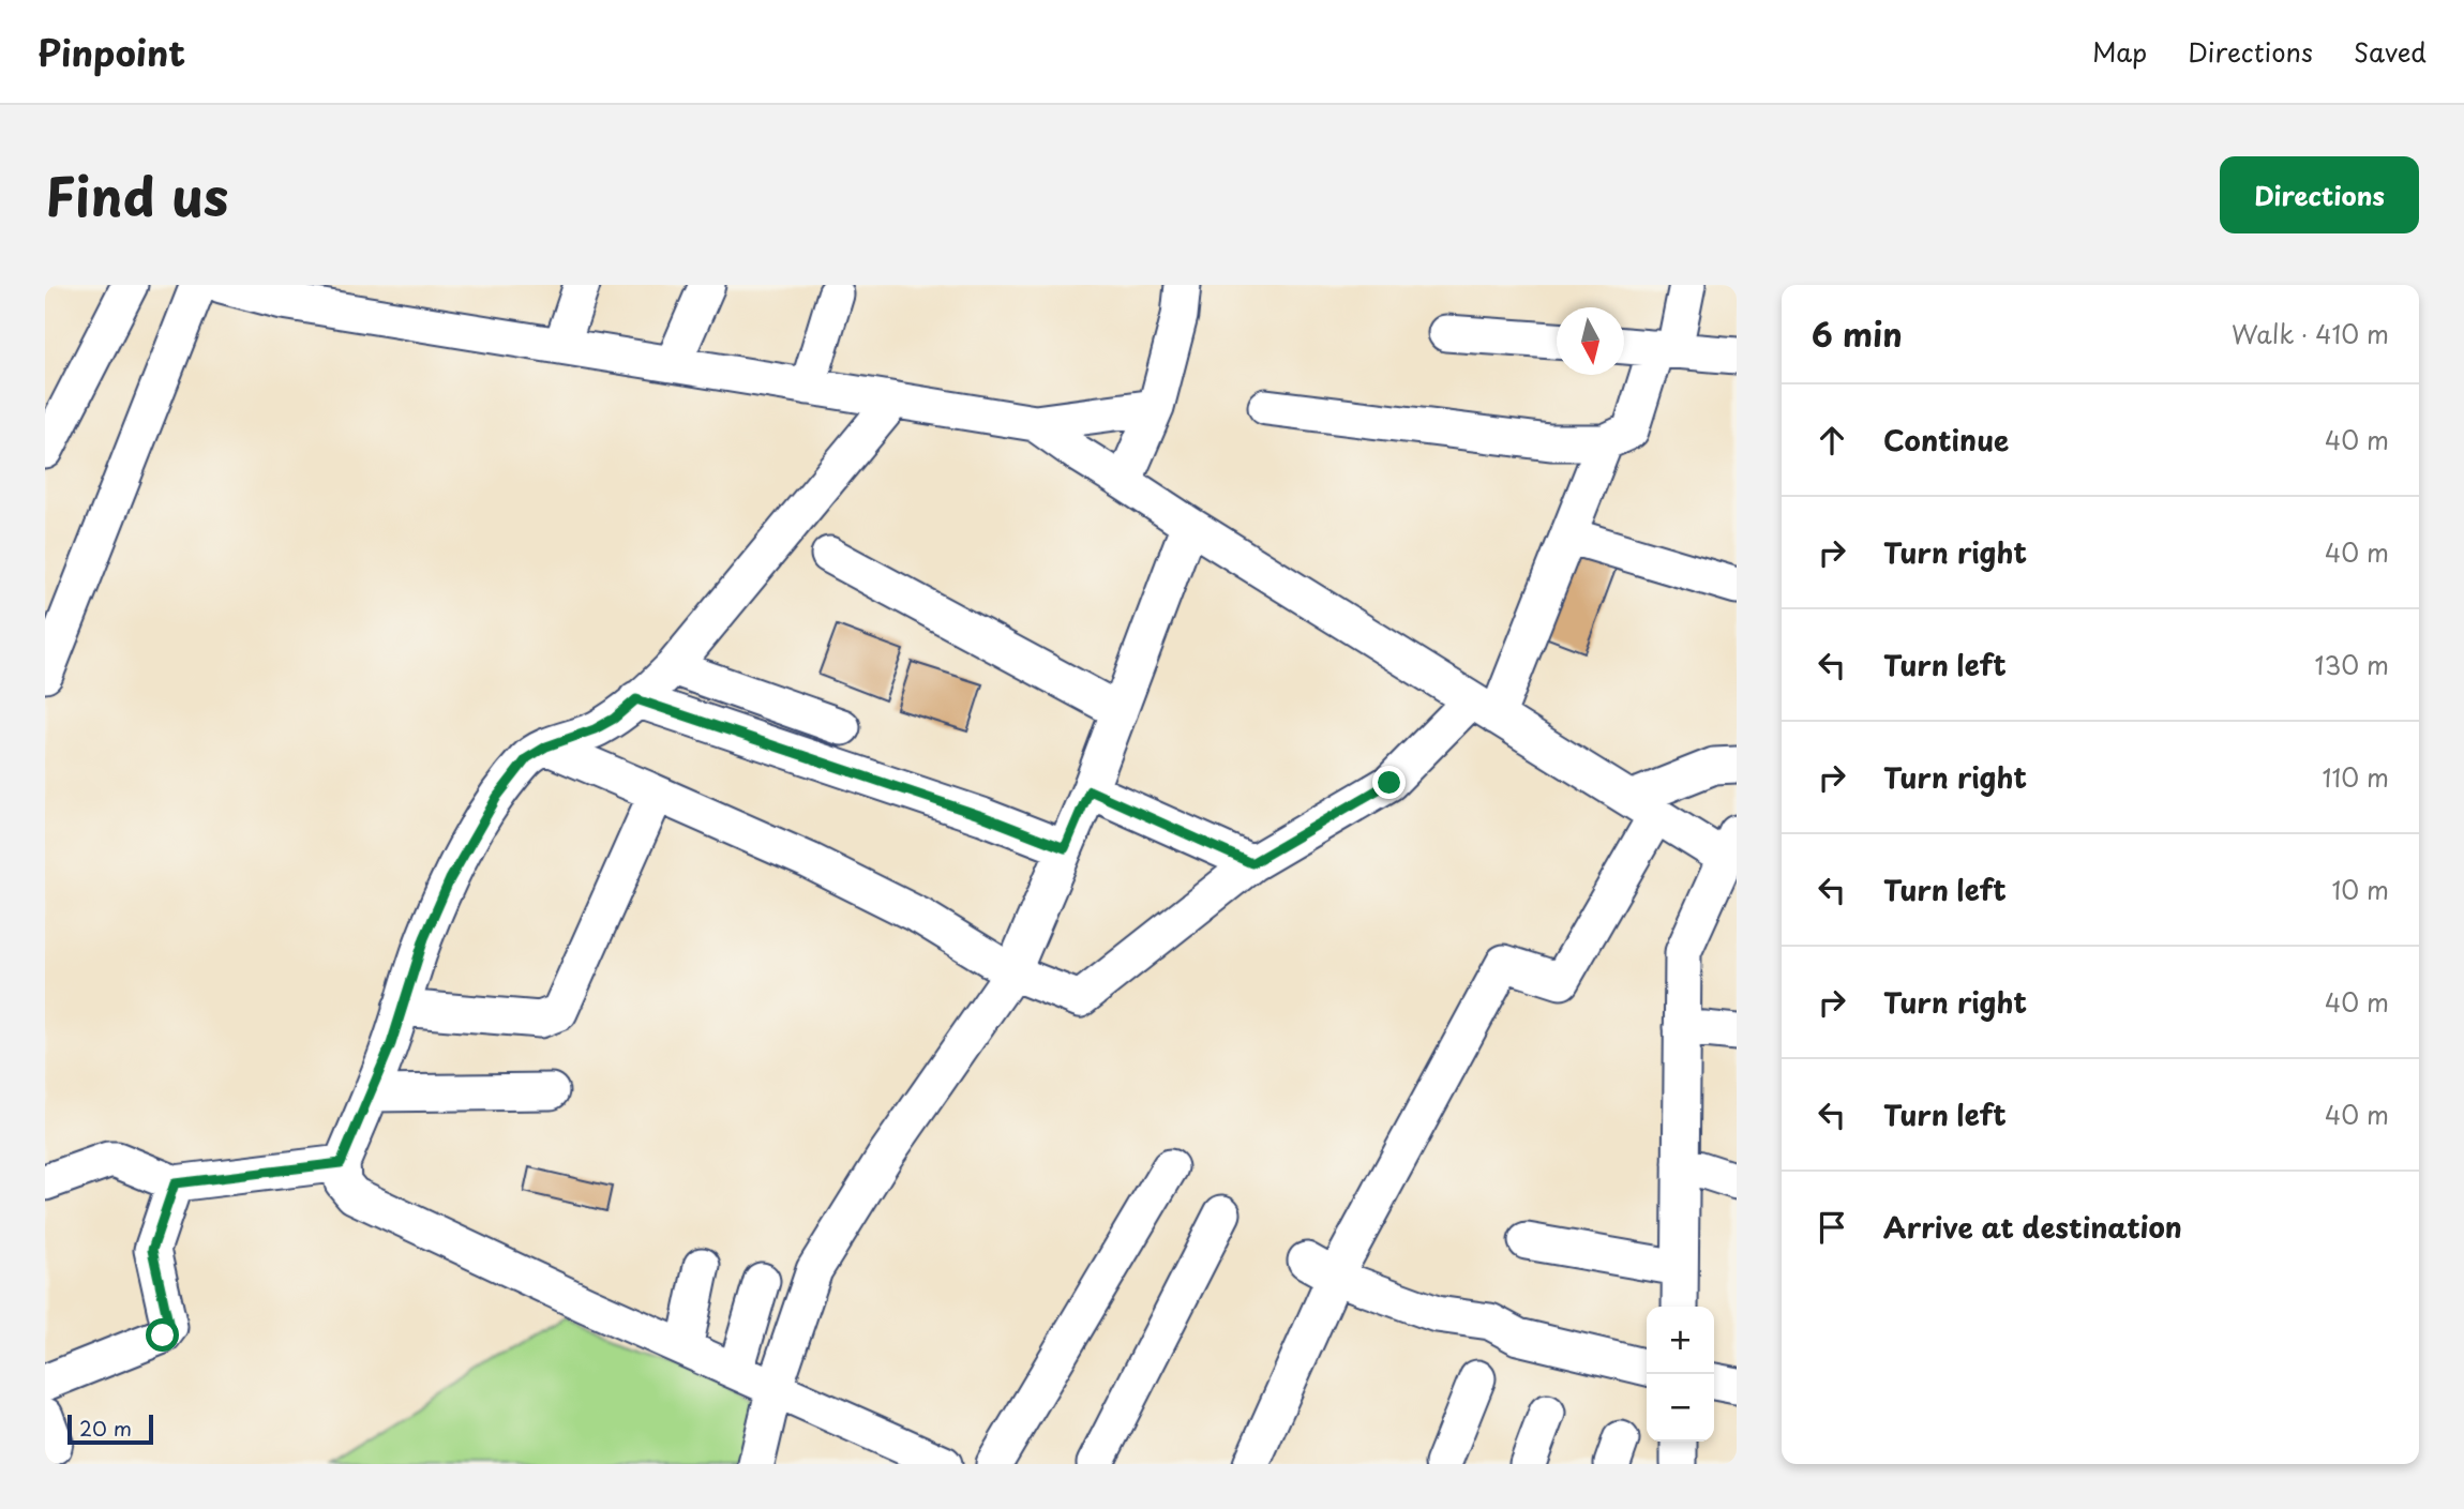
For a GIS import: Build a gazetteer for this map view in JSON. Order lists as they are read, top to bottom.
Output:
{
  "scale_bar": "20 m",
  "north": "bottom",
  "page": {
    "header": "Pinpoint",
    "nav": ["Map", "Directions", "Saved"],
    "title": "Find us",
    "buttons": "Directions",
    "heading": ["6 min", "Walk · 410 m"],
    "list": [
      ["Continue", "40 m"],
      ["Turn right", "40 m"],
      ["Turn left", "130 m"],
      ["Turn right", "110 m"],
      ["Turn left", "10 m"],
      ["Turn right", "40 m"],
      ["Turn left", "40 m"],
      "Arrive at destination"
    ],
    "map_buttons": ["+", "−"],
    "scale": "20 m"
  }
}
